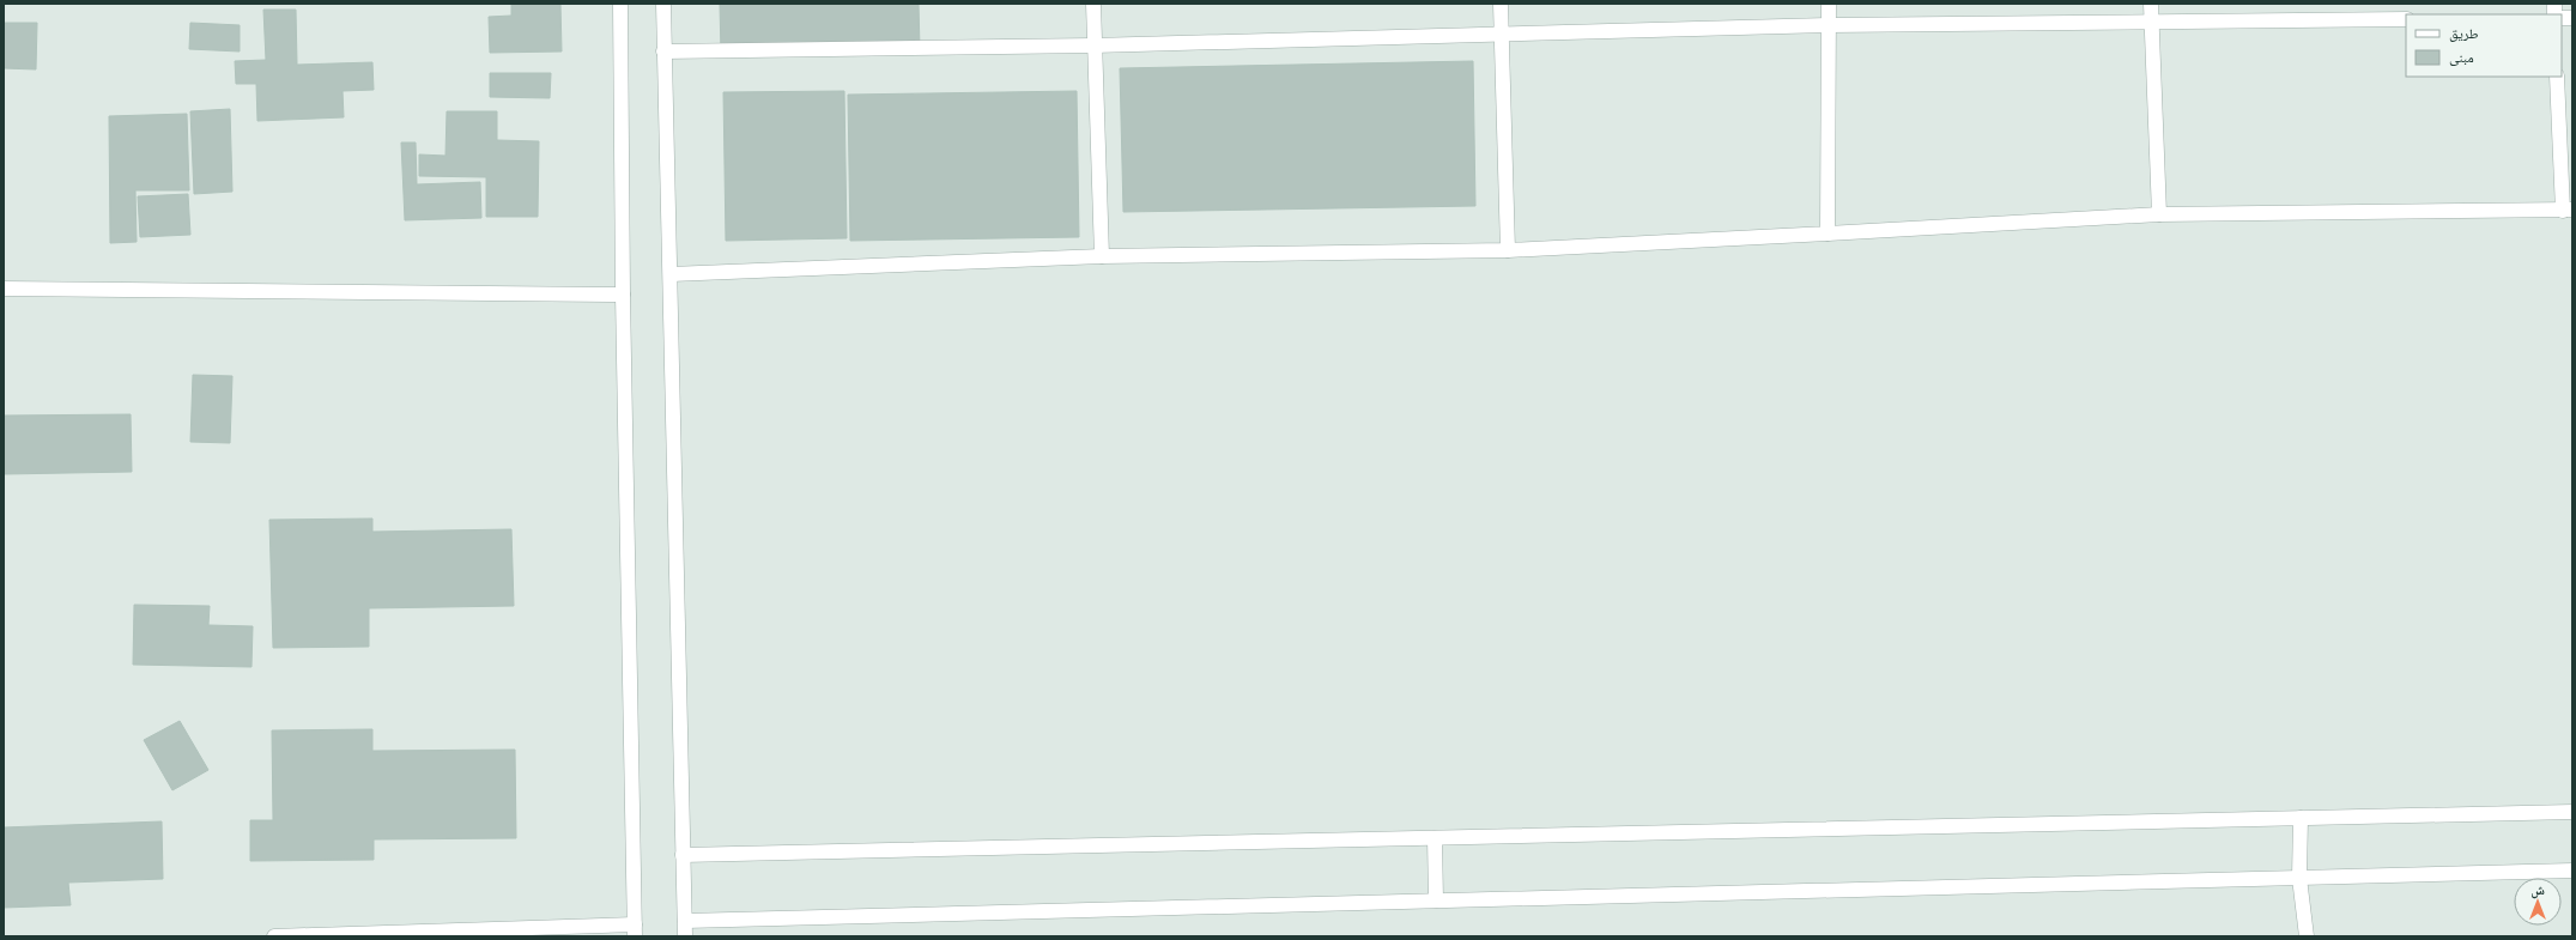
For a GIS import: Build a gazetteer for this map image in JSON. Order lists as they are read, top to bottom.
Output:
{
  "legend": ["طريق", "مبنى"],
  "north": "top"
}
